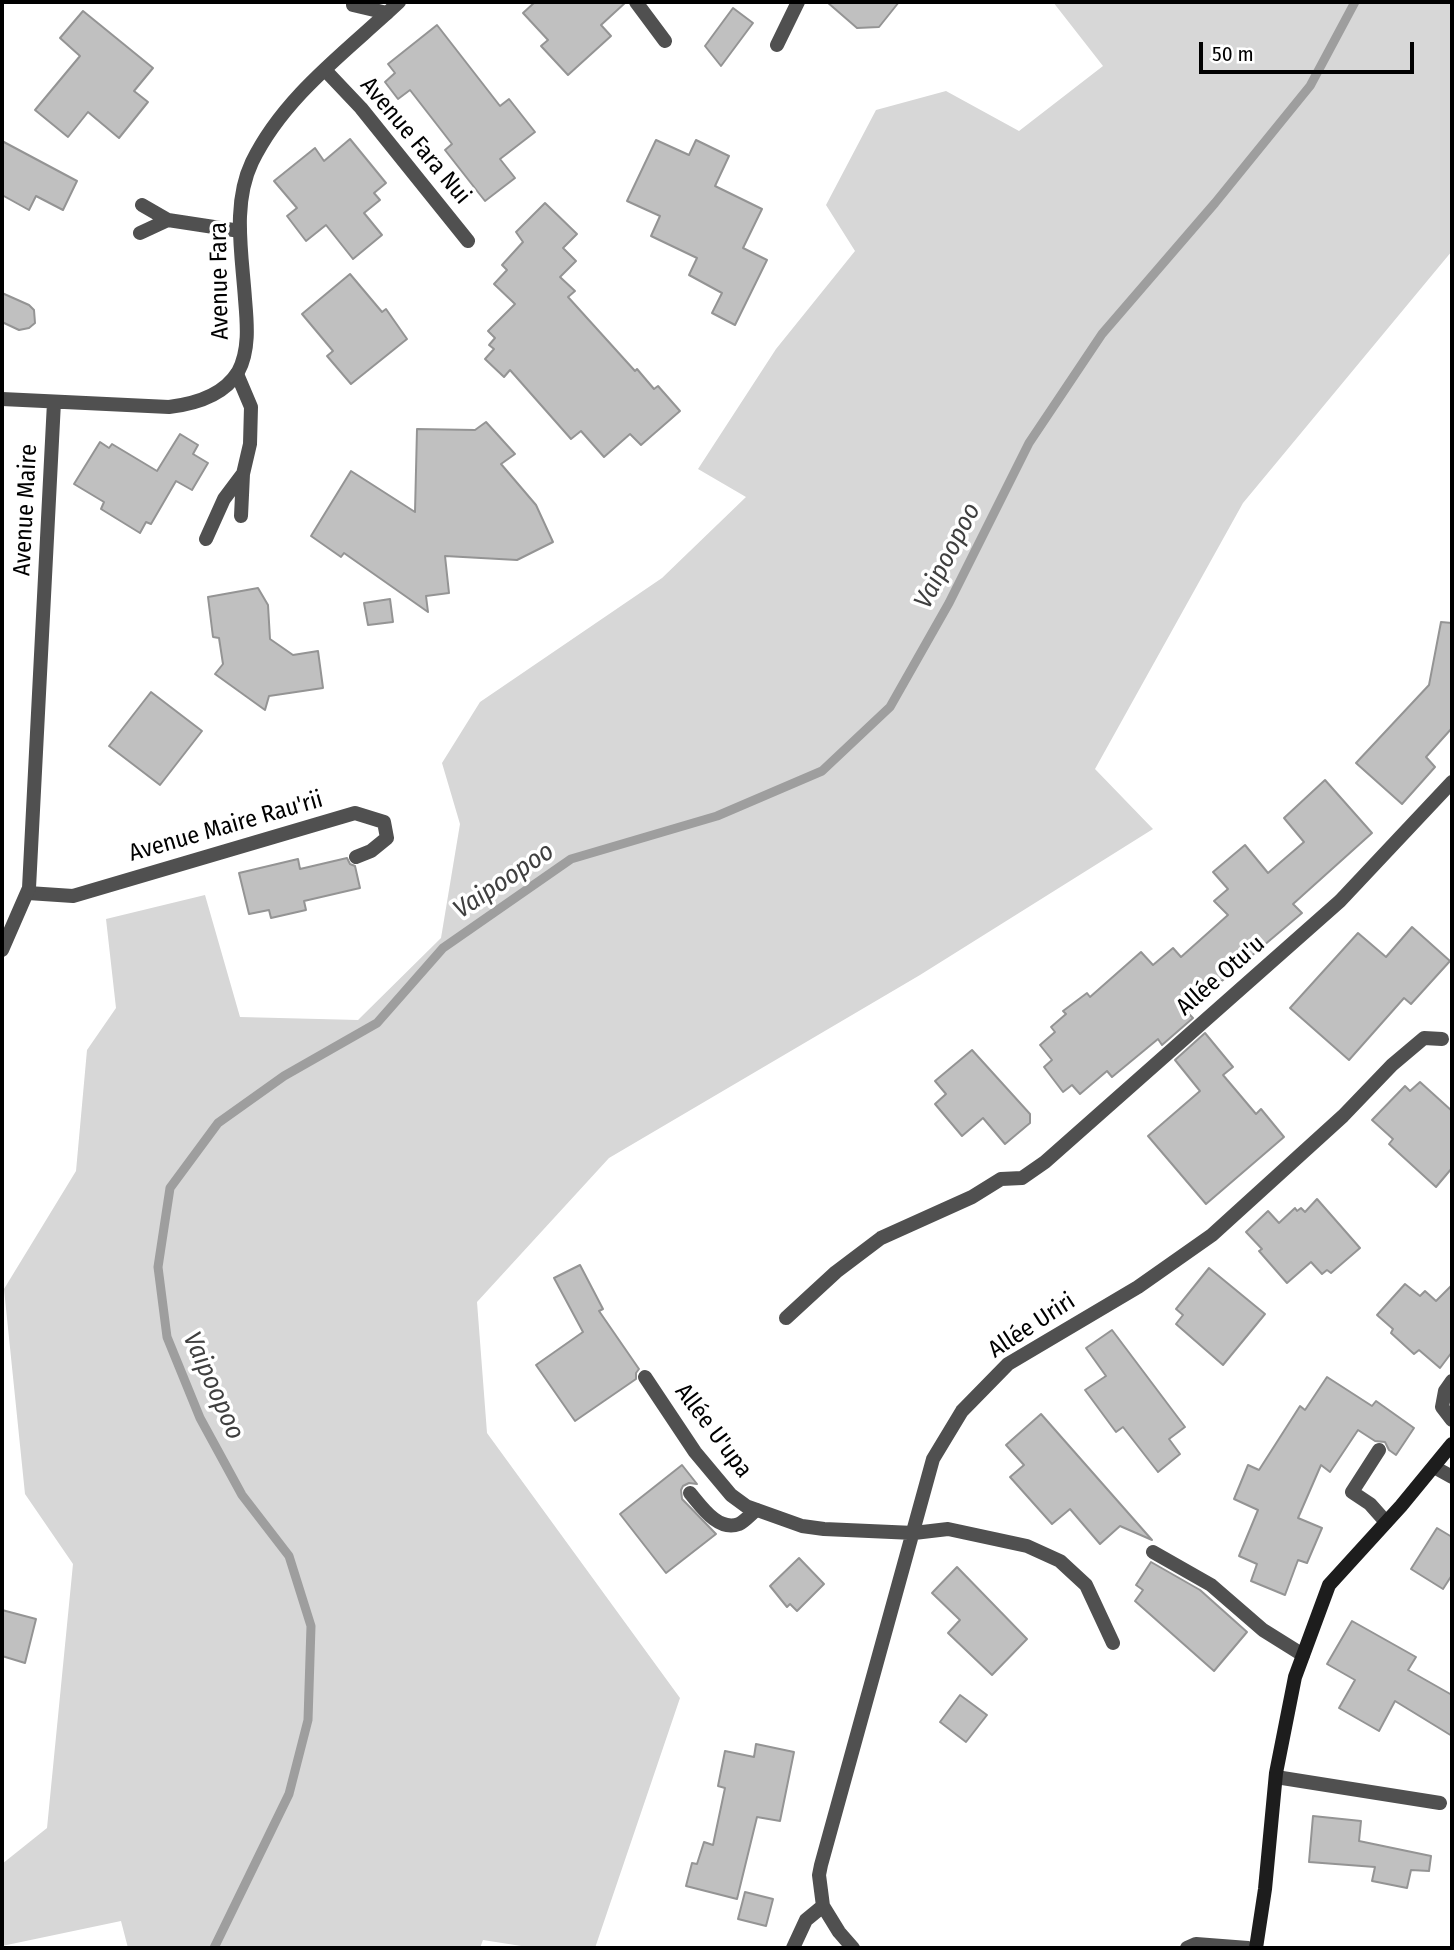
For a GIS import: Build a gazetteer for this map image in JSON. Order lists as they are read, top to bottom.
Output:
{
  "streets": {
    "street": [
      "Avenue Fara Nui",
      "Avenue Fara",
      "Avenue Maire",
      "Avenue Maire Rau'rii",
      "Allée Otu'u",
      "Allée Uriri",
      "Allée U'upa"
    ]
  },
  "crossings": [
    ["Avenue Fara Nui", "Avenue Fara"],
    ["Avenue Fara", "Avenue Maire"],
    ["Avenue Maire", "Avenue Maire Rau'rii"],
    ["Allée Uriri", "Allée U'upa"]
  ],
  "water": ["Vaipoopoo"],
  "scale_bar": "50 m"
}
